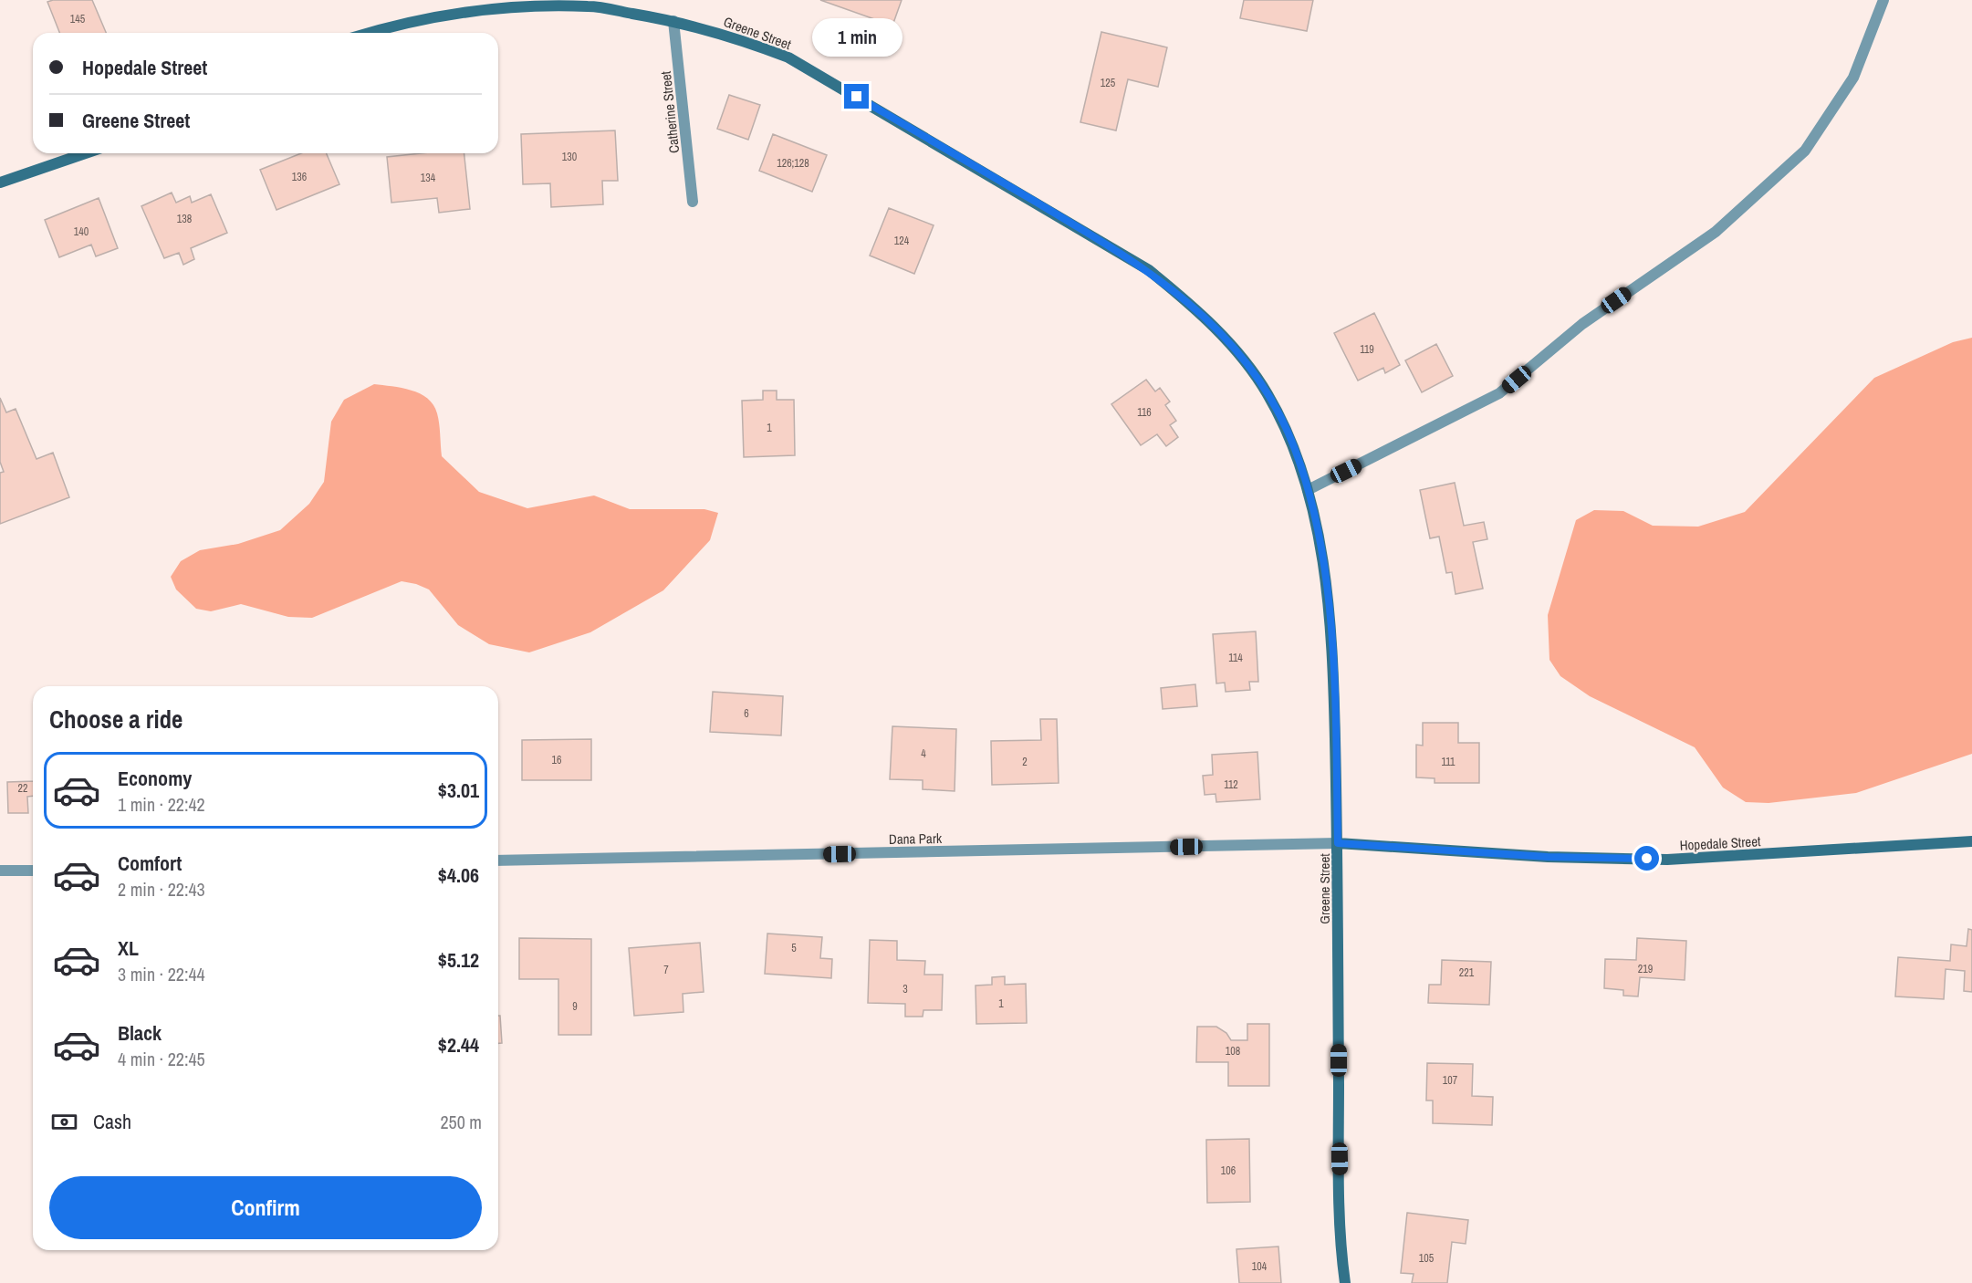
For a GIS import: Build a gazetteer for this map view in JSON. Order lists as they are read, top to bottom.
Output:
{
  "streets": {
    "street": [
      "Greene Street",
      "Catherine Street",
      "Dana Park",
      "Hopedale Street"
    ]
  },
  "crossings": [
    ["Greene Street", "Catherine Street"],
    ["Greene Street", "Dana Park"],
    ["Greene Street", "Hopedale Street"],
    ["Dana Park", "Hopedale Street"]
  ],
  "house_numbers": [
    "145",
    "125",
    "130",
    "126;128",
    "136",
    "134",
    "138",
    "140",
    "124",
    "119",
    "116",
    "1",
    "114",
    "6",
    "4",
    "16",
    "2",
    "111",
    "112",
    "22",
    "5",
    "219",
    "7",
    "221",
    "3",
    "1",
    "9",
    "108",
    "107",
    "106",
    "105",
    "104"
  ],
  "page": {
    "bubble": "1 min",
    "banner": ["Hopedale Street", "Greene Street"],
    "heading": "Choose a ride",
    "list": [
      {
        "name": "Economy",
        "note": "1 min · 22:42",
        "value": "$3.01"
      },
      {
        "name": "Comfort",
        "note": "2 min · 22:43",
        "value": "$4.06"
      },
      {
        "name": "XL",
        "note": "3 min · 22:44",
        "value": "$5.12"
      },
      {
        "name": "Black",
        "note": "4 min · 22:45",
        "value": "$2.44"
      }
    ],
    "pay": ["Cash", "250 m"],
    "buttons": "Confirm"
  }
}
